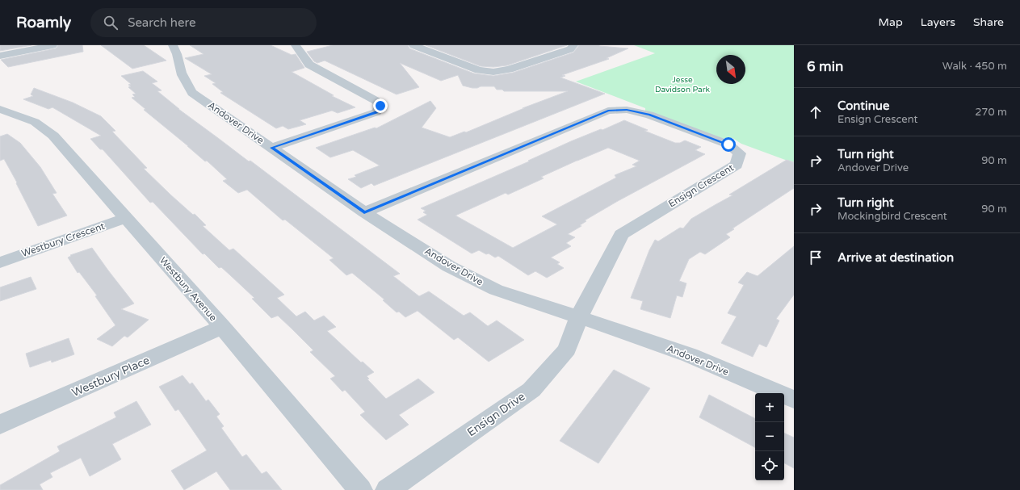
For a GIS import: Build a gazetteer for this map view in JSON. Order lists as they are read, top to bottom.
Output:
{
  "streets": {
    "street": [
      "Andover Drive",
      "Ensign Crescent",
      "Westbury Crescent",
      "Westbury Avenue",
      "Westbury Place",
      "Ensign Drive"
    ]
  },
  "crossings": [
    ["Andover Drive", "Ensign Crescent"],
    ["Andover Drive", "Ensign Drive"],
    ["Ensign Crescent", "Ensign Drive"],
    ["Westbury Crescent", "Westbury Avenue"],
    ["Westbury Avenue", "Westbury Place"]
  ],
  "parks": ["Jesse Davidson Park"],
  "north": "bottom right",
  "page": {
    "header": "Roamly",
    "search": "Search here",
    "nav": ["Map", "Layers", "Share"],
    "heading": ["6 min", "Walk · 450 m"],
    "list": [
      ["Continue", "Ensign Crescent", "270 m"],
      ["Turn right", "Andover Drive", "90 m"],
      ["Turn right", "Mockingbird Crescent", "90 m"],
      "Arrive at destination"
    ],
    "map_buttons": ["+", "−"]
  }
}
